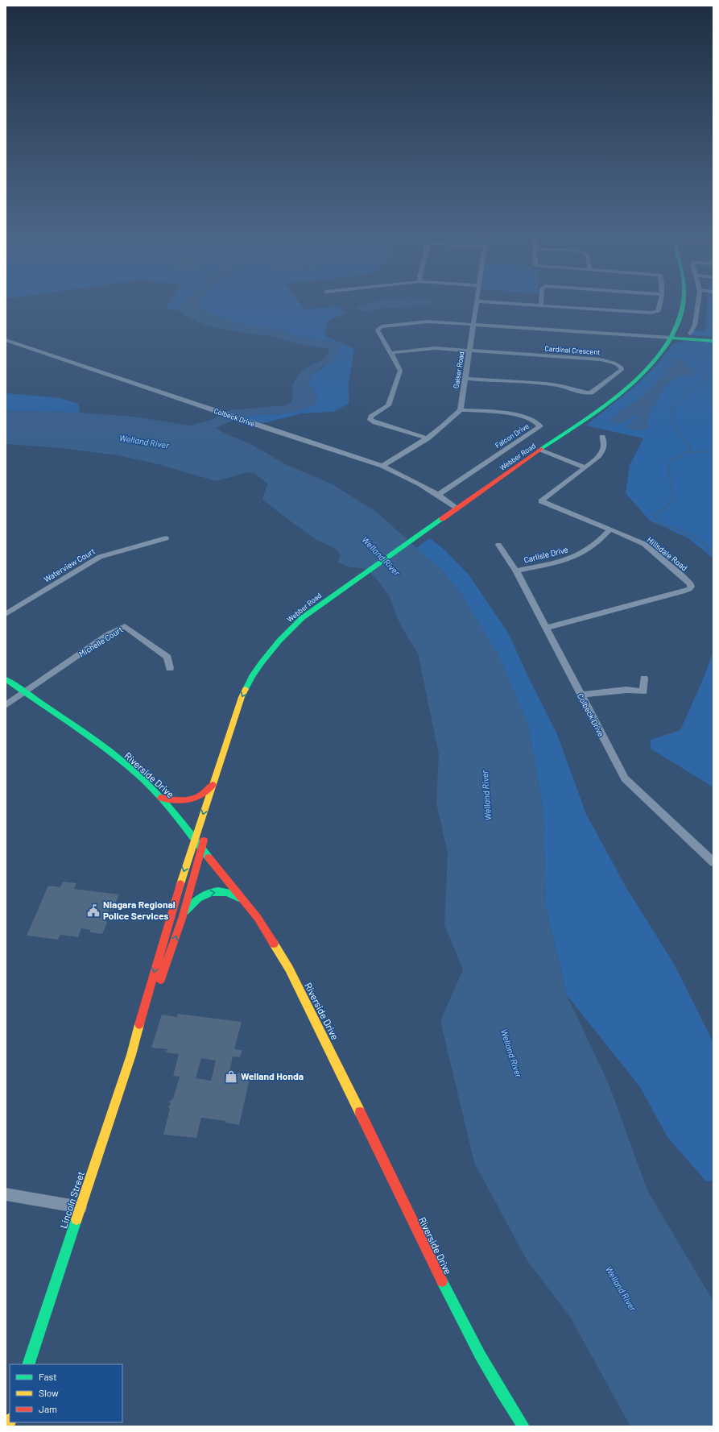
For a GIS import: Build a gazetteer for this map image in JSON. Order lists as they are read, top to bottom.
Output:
{
  "streets": {
    "main road": ["Webber Road", "Riverside Drive", "Lincoln Street"],
    "street": [
      "Cardinal Crescent",
      "Gaiser Road",
      "Colbeck Drive",
      "Falcon Drive",
      "Hillsdale Road",
      "Carlisle Drive",
      "Waterview Court",
      "Michelle Court"
    ]
  },
  "crossings": [
    ["Cardinal Crescent", "Gaiser Road"],
    ["Gaiser Road", "Falcon Drive"],
    ["Colbeck Drive", "Falcon Drive"],
    ["Colbeck Drive", "Webber Road"],
    ["Colbeck Drive", "Hillsdale Road"],
    ["Colbeck Drive", "Carlisle Drive"],
    ["Webber Road", "Riverside Drive"],
    ["Webber Road", "Lincoln Street"],
    ["Hillsdale Road", "Carlisle Drive"],
    ["Michelle Court", "Riverside Drive"],
    ["Riverside Drive", "Lincoln Street"]
  ],
  "water": ["Welland River"],
  "places": {
    "public building": ["Niagara Regional Police Services"],
    "shop": ["Welland Honda"]
  },
  "legend": ["Fast", "Slow", "Jam"]
}
